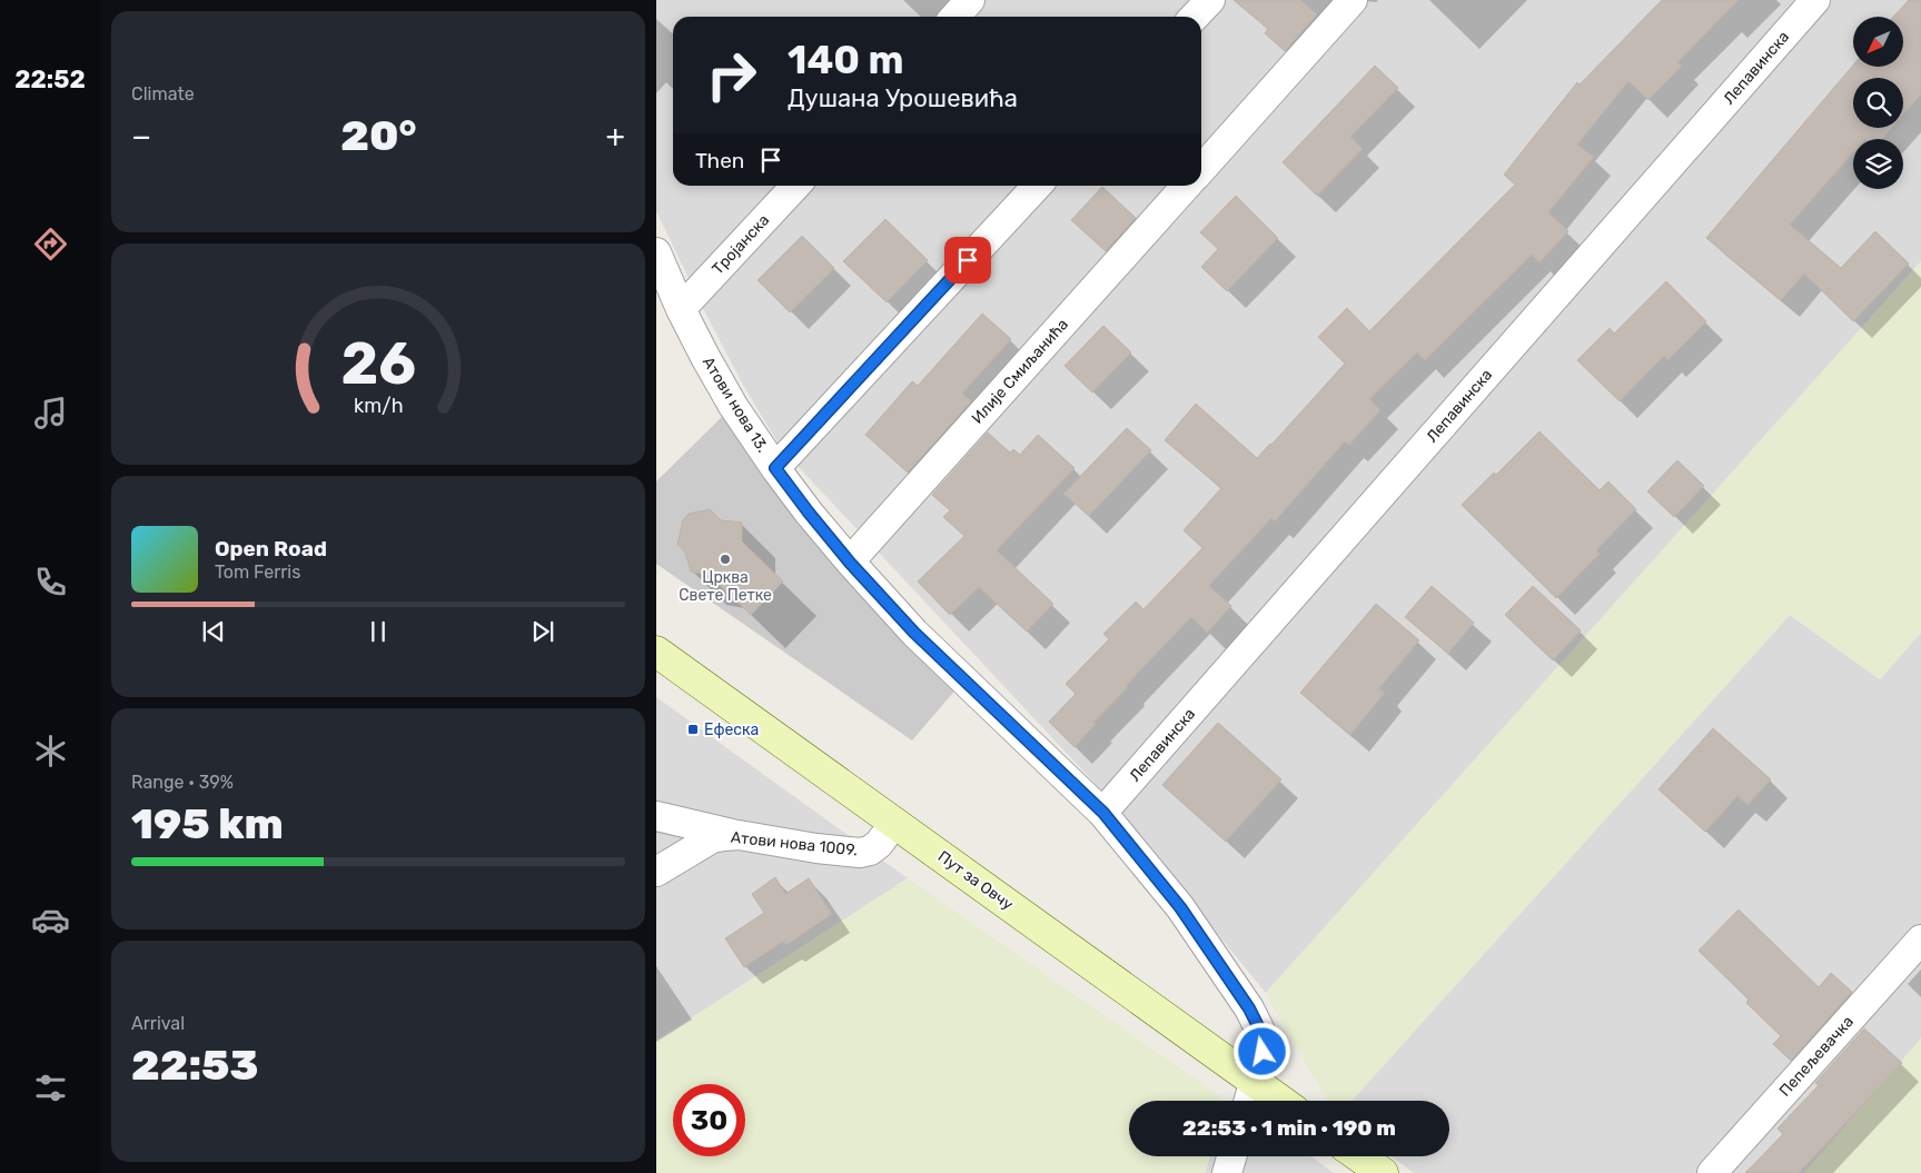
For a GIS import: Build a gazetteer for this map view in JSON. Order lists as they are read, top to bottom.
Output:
{
  "streets": {
    "street": [
      "Лепавинска",
      "Тројанска",
      "Илије Смиљанића",
      "Атови нова 13.",
      "Атови нова 1009.",
      "Пут за Овчу",
      "Пепељевачка"
    ]
  },
  "crossings": [
    ["Лепавинска", "Атови нова 13."],
    ["Тројанска", "Атови нова 13."],
    ["Илије Смиљанића", "Атови нова 13."],
    ["Атови нова 13.", "Пут за Овчу"],
    ["Атови нова 1009.", "Пут за Овчу"]
  ],
  "places": {
    "other": ["Црква Свете Петке"],
    "transit": ["Ефеска"]
  },
  "north": "bottom left",
  "page": {
    "tabs": "22:52",
    "tile": [
      "Climate",
      ["Range · 39%", "195 km"],
      ["Arrival", "22:53"]
    ],
    "turn": ["140 m", "Душана Урошевића"],
    "heat": ["−", "20°", "+"],
    "then": "Then",
    "song": ["Open Road", "Tom Ferris"],
    "limit": "30",
    "trip": "22:53 · 1 min · 190 m",
    "gauge": ["26", "km/h"]
  }
}
